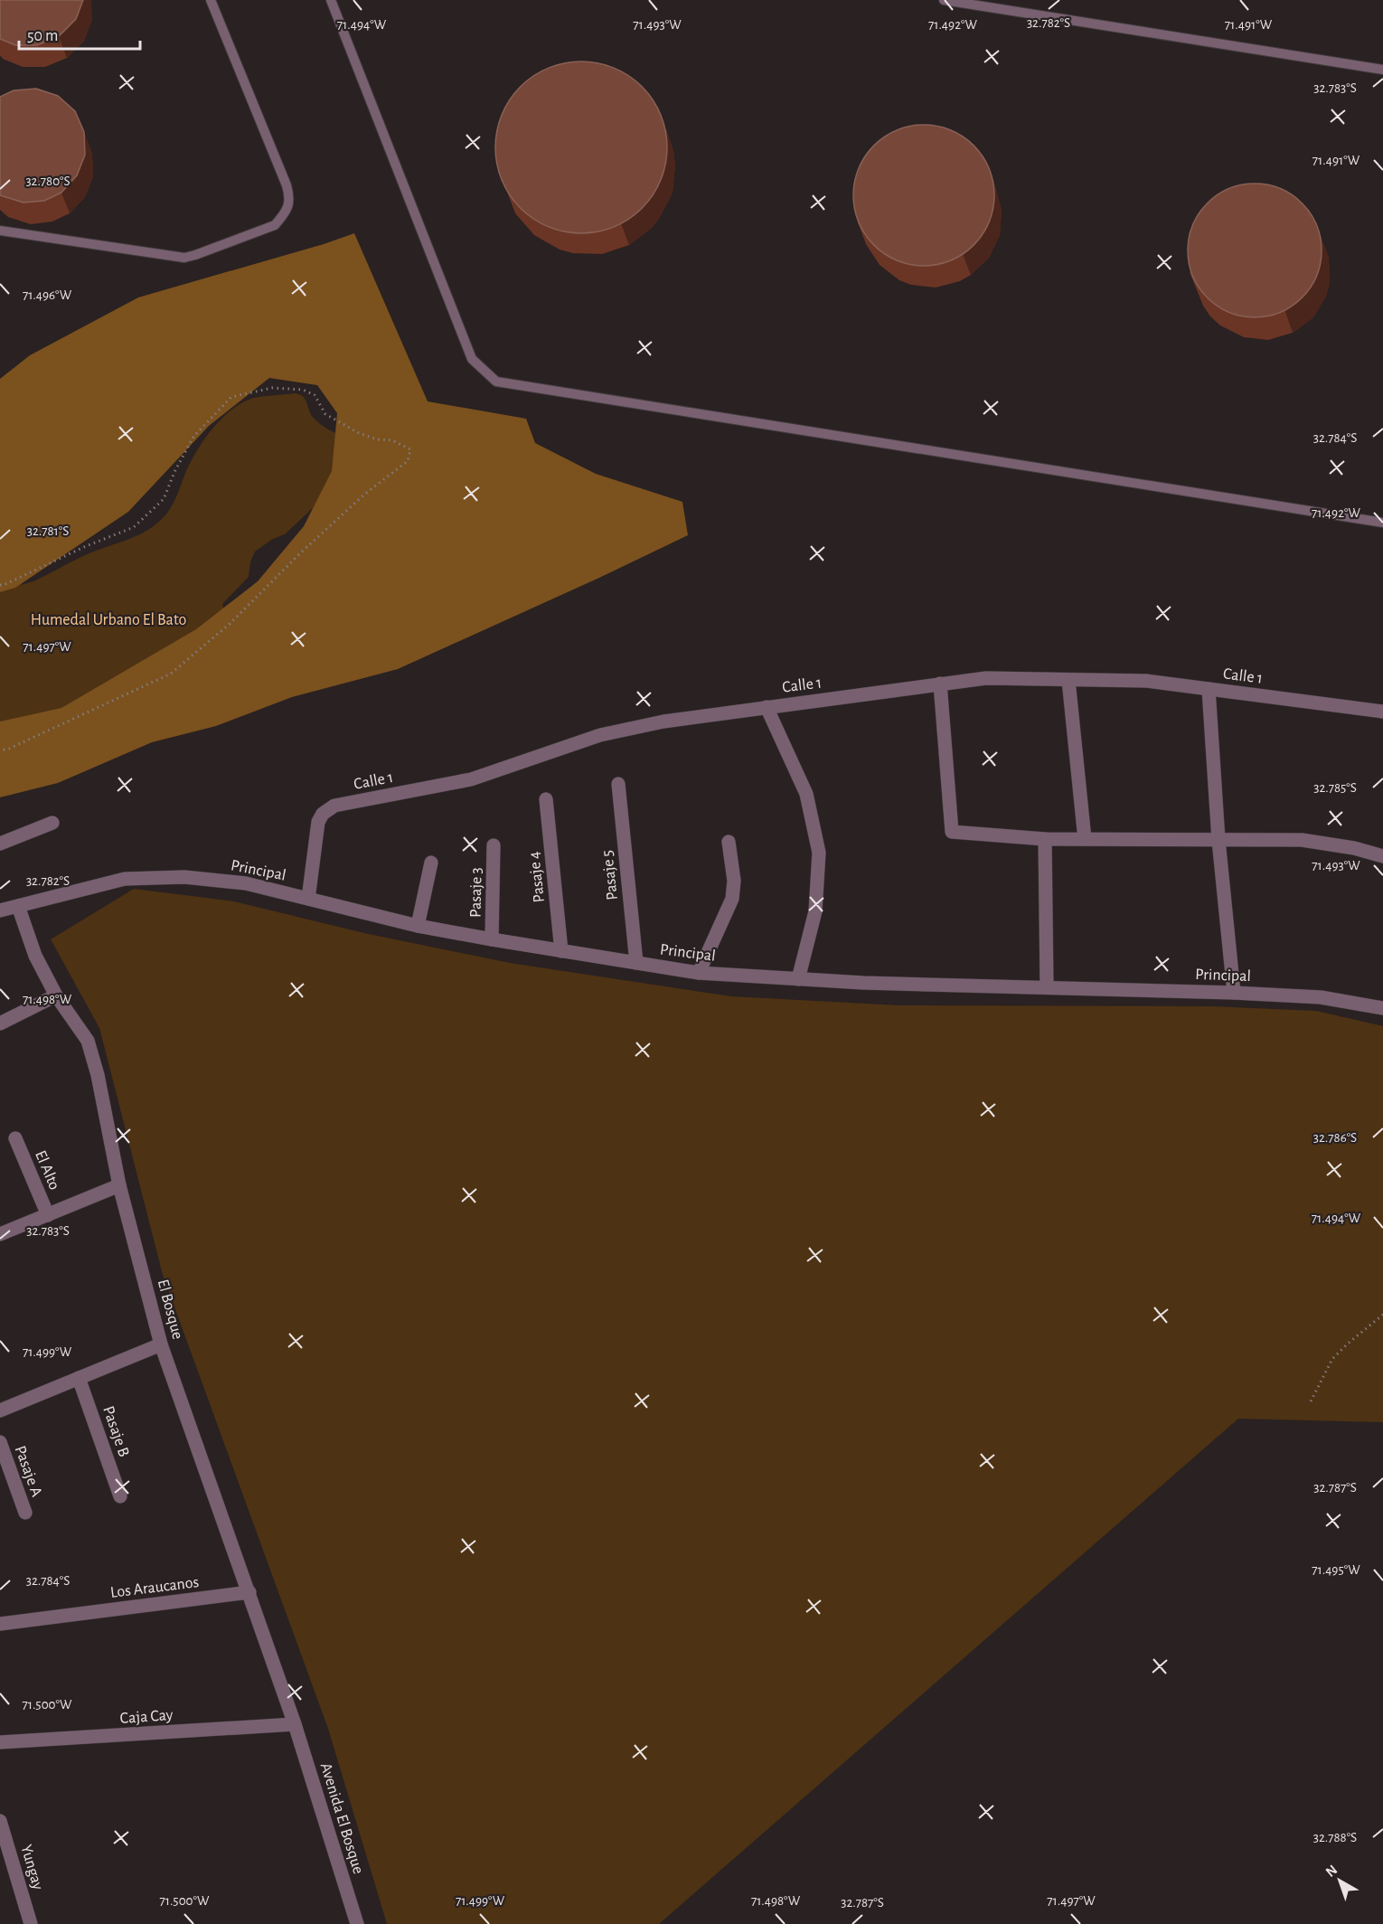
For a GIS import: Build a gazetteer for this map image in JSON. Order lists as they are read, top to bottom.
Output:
{
  "streets": {
    "street": [
      "Calle 1",
      "Principal",
      "Pasaje 5",
      "Pasaje 4",
      "Pasaje 3",
      "El Alto",
      "El Bosque",
      "Pasaje B",
      "Pasaje A",
      "Los Araucanos",
      "Caja Cay",
      "Avenida El Bosque",
      "Yungay"
    ]
  },
  "crossings": [
    ["Calle 1", "Principal"],
    ["Principal", "Pasaje 5"],
    ["Principal", "Pasaje 4"],
    ["Principal", "Pasaje 3"],
    ["Principal", "El Bosque"],
    ["El Bosque", "Los Araucanos"],
    ["El Bosque", "Caja Cay"],
    ["El Bosque", "Avenida El Bosque"],
    ["Caja Cay", "Avenida El Bosque"]
  ],
  "parks": ["Humedal Urbano El Bato"],
  "scale_bar": "50 m",
  "north": "top left",
  "coordinates": [
    "32.782°S",
    "71.494°W",
    "71.493°W",
    "71.492°W",
    "71.491°W",
    "32.783°S",
    "32.780°S",
    "71.496°W",
    "32.784°S",
    "32.781°S",
    "71.497°W",
    "32.785°S",
    "71.498°W",
    "32.786°S",
    "71.499°W",
    "32.787°S",
    "71.495°W",
    "71.500°W",
    "32.788°S"
  ]
}
